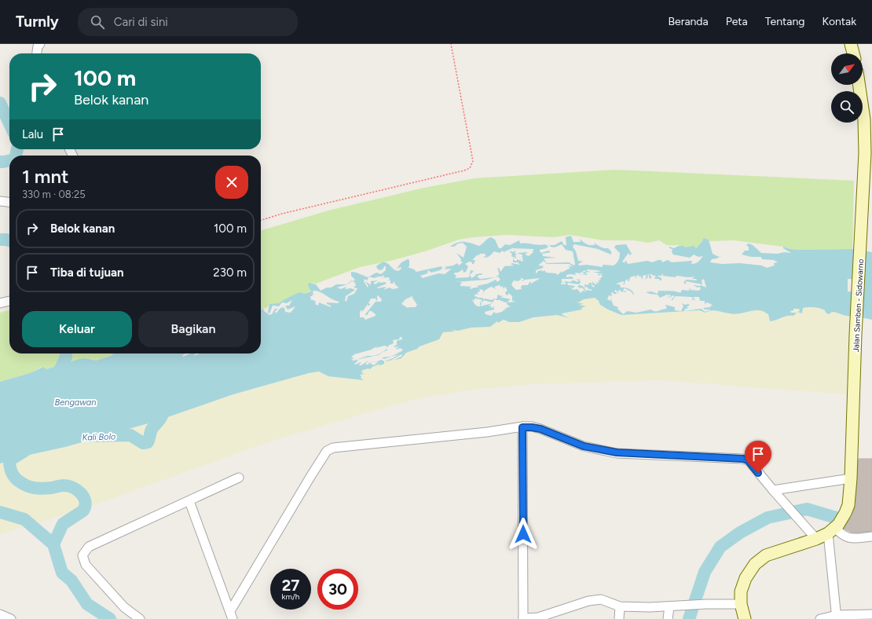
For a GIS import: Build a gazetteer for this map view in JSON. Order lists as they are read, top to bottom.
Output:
{
  "streets": {
    "street": ["Jalan Samben - Sidowarno"]
  },
  "water": ["Bengawan", "Kali Bolo"],
  "north": "top right",
  "page": {
    "header": "Turnly",
    "search": "Cari di sini",
    "nav": [
      "Beranda",
      "Peta",
      "Tentang",
      "Kontak"
    ],
    "turn": ["100 m", "Belok kanan"],
    "then": "Lalu",
    "heading": ["1 mnt", "330 m · 08:25"],
    "list": [
      {
        "name": "Belok kanan",
        "value": "100 m"
      },
      {
        "name": "Tiba di tujuan",
        "value": "230 m"
      }
    ],
    "buttons": ["Keluar", "Bagikan"],
    "speed": "27 km/h",
    "limit": "30"
  }
}
